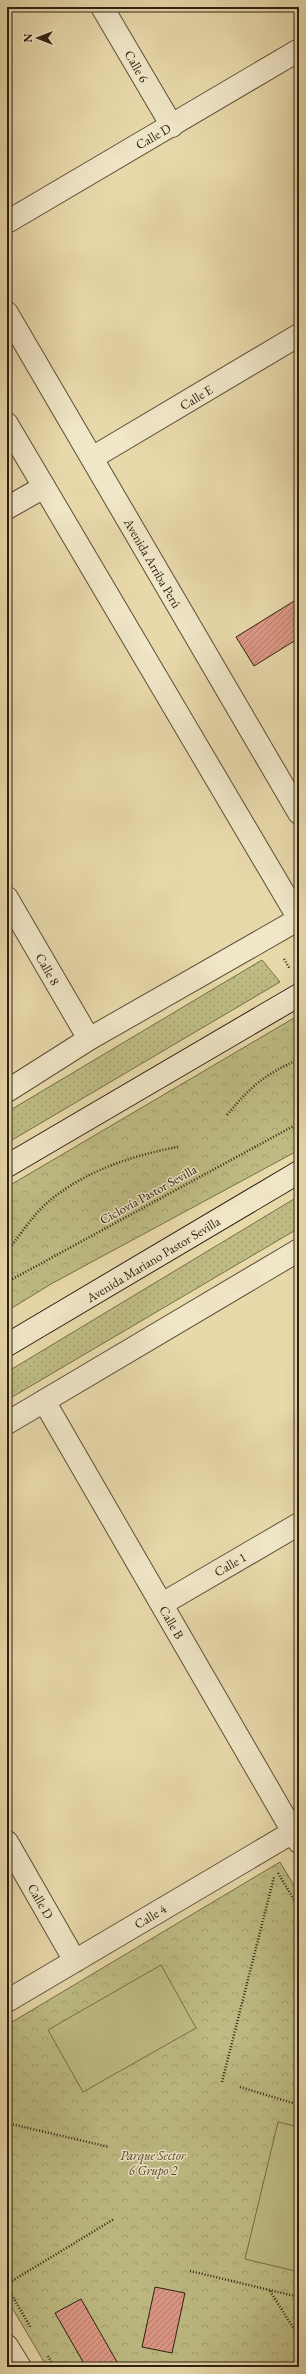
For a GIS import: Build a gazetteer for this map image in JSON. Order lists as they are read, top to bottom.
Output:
{
  "streets": {
    "street": [
      "Calle 6",
      "Calle D",
      "Calle E",
      "Avenida Arriba Perú",
      "Calle 8",
      "Avenida Mariano Pastor Sevilla",
      "Calle 1",
      "Calle B",
      "Calle 4"
    ],
    "path": ["Ciclovía Pastor Sevilla"]
  },
  "crossings": [
    ["Calle 6", "Calle D"],
    ["Calle D", "Calle 4"],
    ["Calle E", "Avenida Arriba Perú"],
    ["Calle 1", "Calle B"],
    ["Calle B", "Calle 4"]
  ],
  "parks": ["Parque Sector 6 Grupo 2"],
  "north": "left"
}
